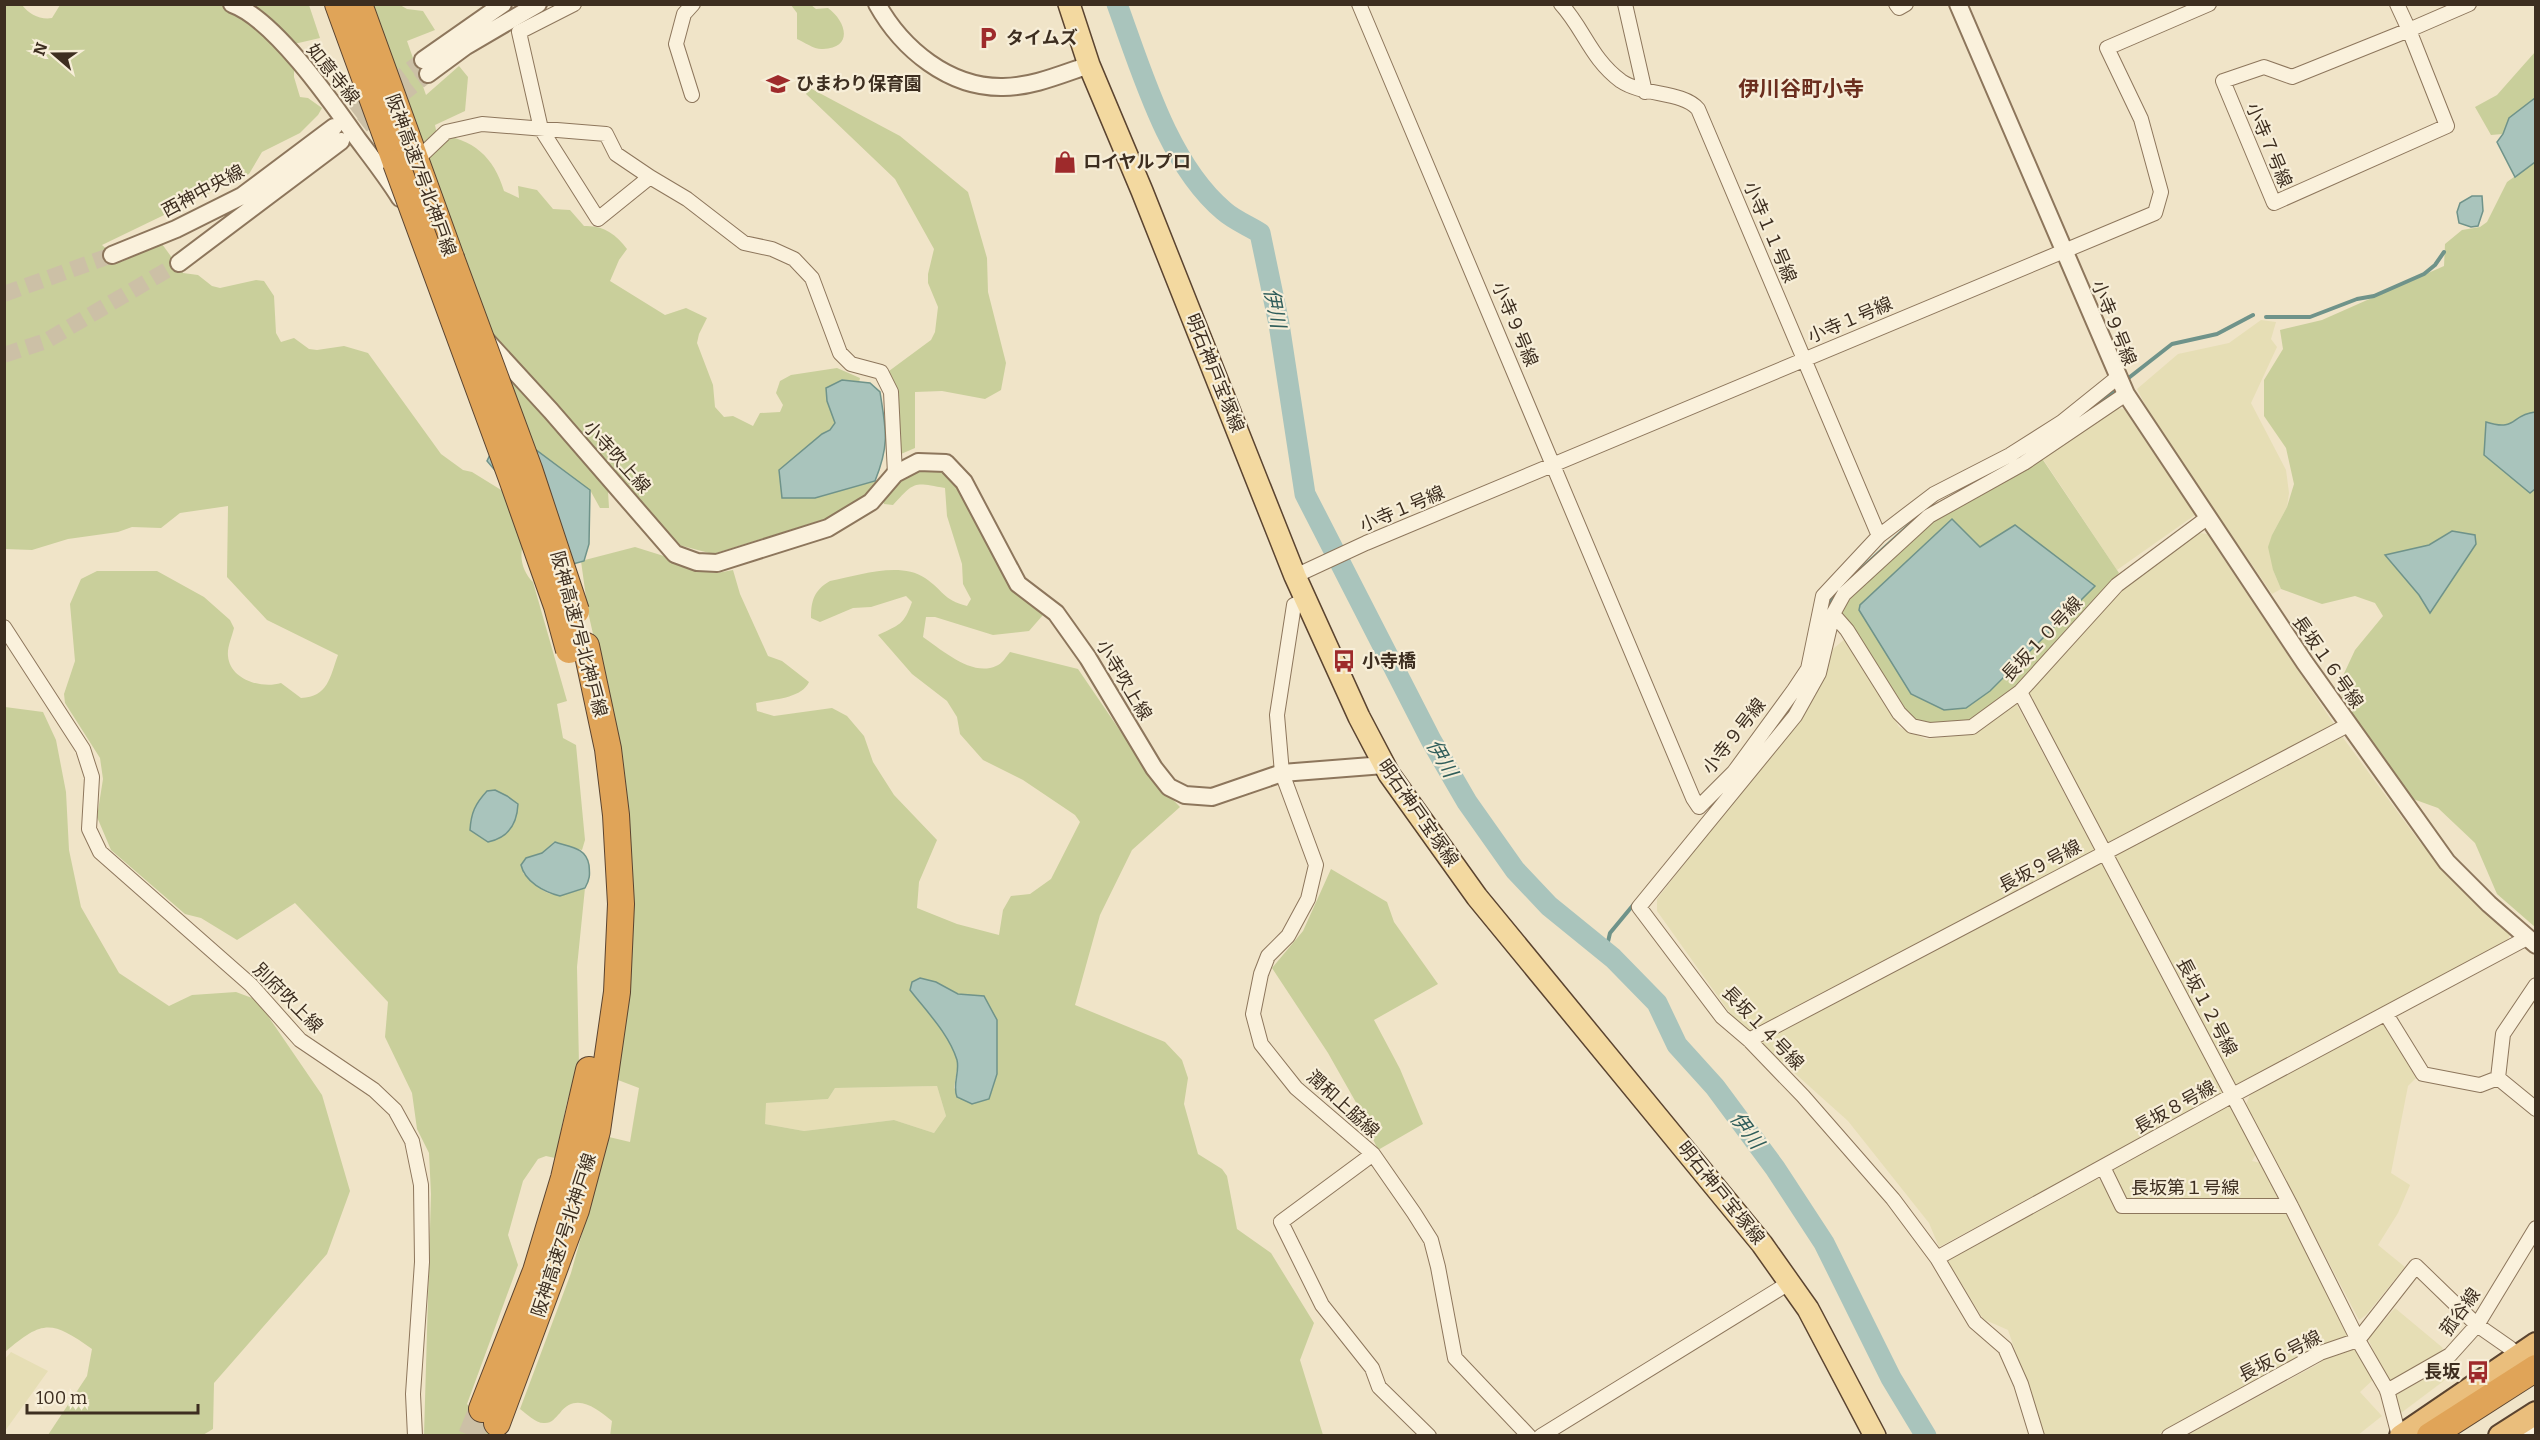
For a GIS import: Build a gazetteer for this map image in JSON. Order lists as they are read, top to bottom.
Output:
{
  "streets": {
    "highway": ["阪神高速7号北神戸線"],
    "main road": ["明石神戸宝塚線"],
    "street": [
      "如意寺線",
      "小寺７号線",
      "西神中央線",
      "小寺１１号線",
      "小寺１号線",
      "小寺９号線",
      "小寺吹上線",
      "長坂１０号線",
      "長坂１６号線",
      "長坂９号線",
      "別府吹上線",
      "長坂１２号線",
      "長坂１４号線",
      "潤和上脇線",
      "長坂８号線",
      "長坂第１号線",
      "菰谷線",
      "長坂６号線"
    ]
  },
  "crossings": [
    ["如意寺線", "阪神高速7号北神戸線"],
    ["如意寺線", "小寺吹上線"],
    ["阪神高速7号北神戸線", "小寺吹上線"],
    ["小寺１１号線", "小寺１号線"],
    ["小寺１１号線", "小寺９号線"],
    ["小寺１号線", "小寺９号線"],
    ["小寺１号線", "明石神戸宝塚線"],
    ["小寺９号線", "長坂１６号線"],
    ["小寺９号線", "長坂１４号線"],
    ["明石神戸宝塚線", "小寺吹上線"],
    ["明石神戸宝塚線", "潤和上脇線"],
    ["小寺吹上線", "潤和上脇線"],
    ["長坂１０号線", "長坂１６号線"],
    ["長坂１０号線", "長坂１２号線"],
    ["長坂１０号線", "長坂１４号線"],
    ["長坂１６号線", "長坂９号線"],
    ["長坂１６号線", "長坂８号線"],
    ["長坂９号線", "長坂１２号線"],
    ["長坂９号線", "長坂１４号線"],
    ["長坂１２号線", "長坂８号線"],
    ["長坂１２号線", "長坂第１号線"],
    ["長坂１２号線", "菰谷線"],
    ["長坂１２号線", "長坂６号線"],
    ["長坂１４号線", "長坂８号線"],
    ["長坂８号線", "長坂第１号線"]
  ],
  "districts": ["伊川谷町小寺"],
  "water": ["伊川"],
  "places": {
    "parking": ["タイムズ"],
    "school or university": ["ひまわり保育園"],
    "shop": ["ロイヤルプロ"],
    "bus stop": ["小寺橋", "長坂"]
  },
  "scale_bar": "100 m",
  "north": "left"
}
